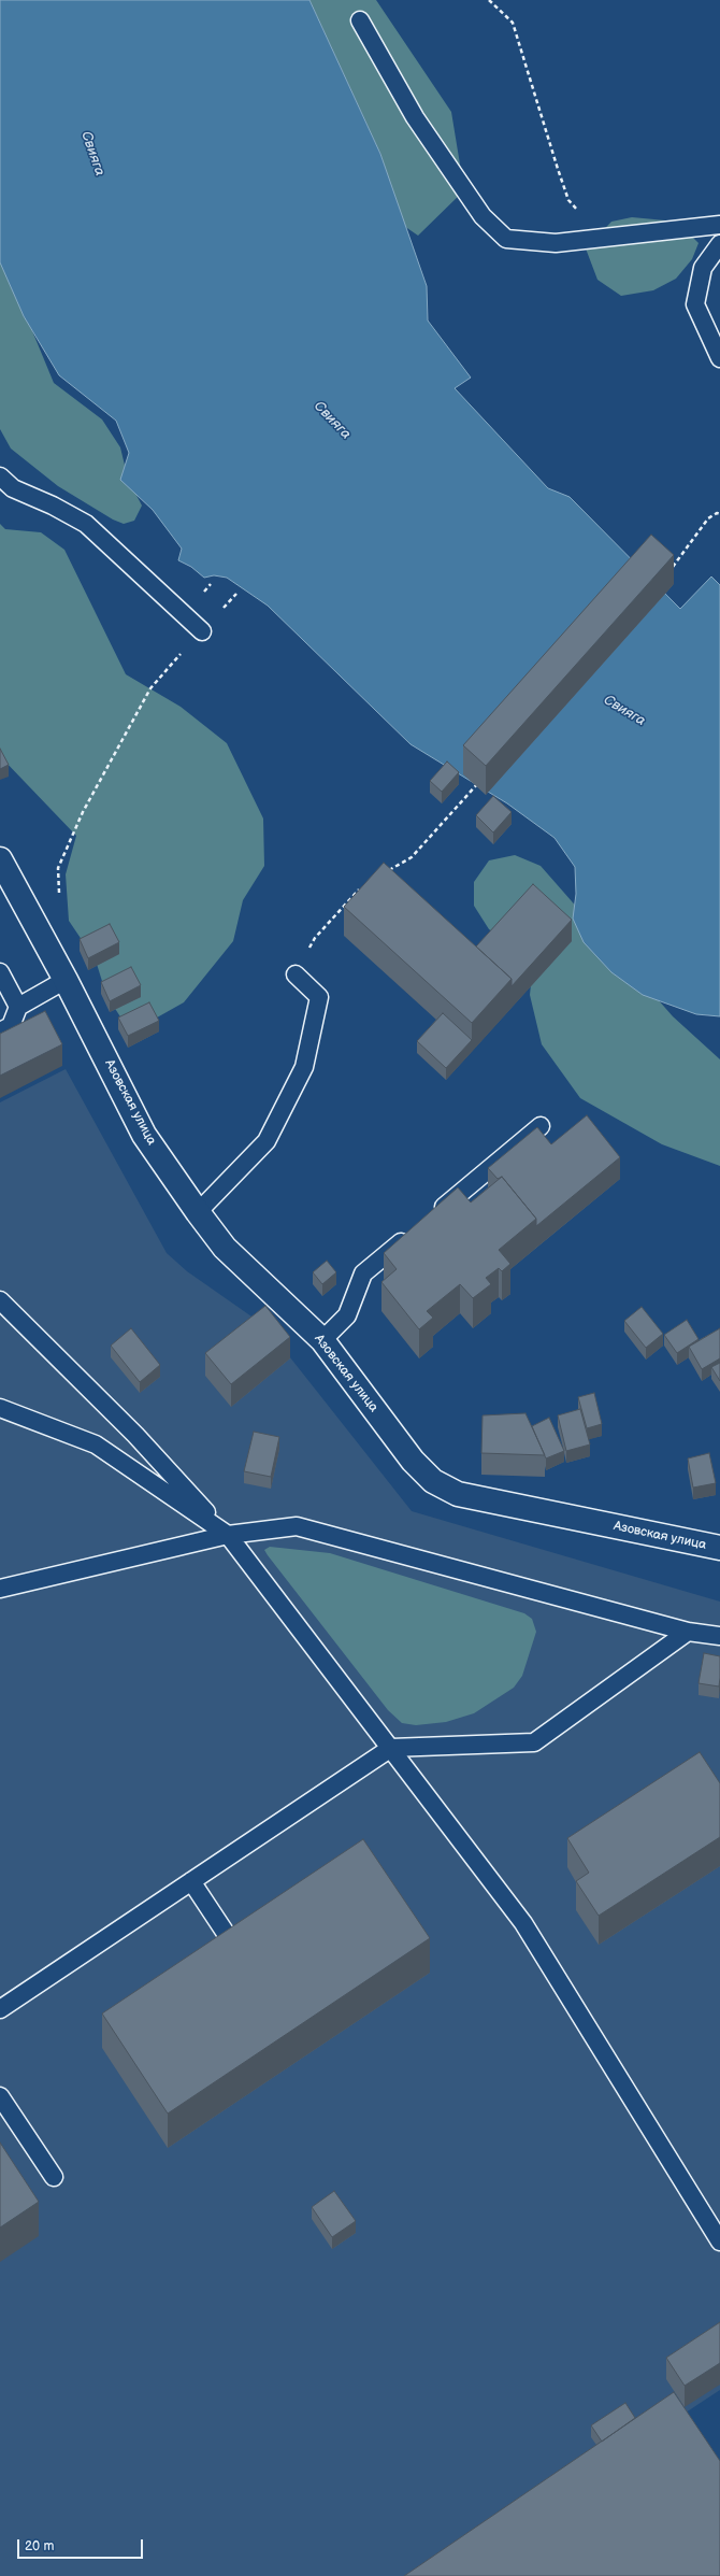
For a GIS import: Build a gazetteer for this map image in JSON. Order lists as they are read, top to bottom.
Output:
{
  "streets": {
    "street": ["Азовская улица"]
  },
  "water": ["Свияга"],
  "scale_bar": "20 m"
}
